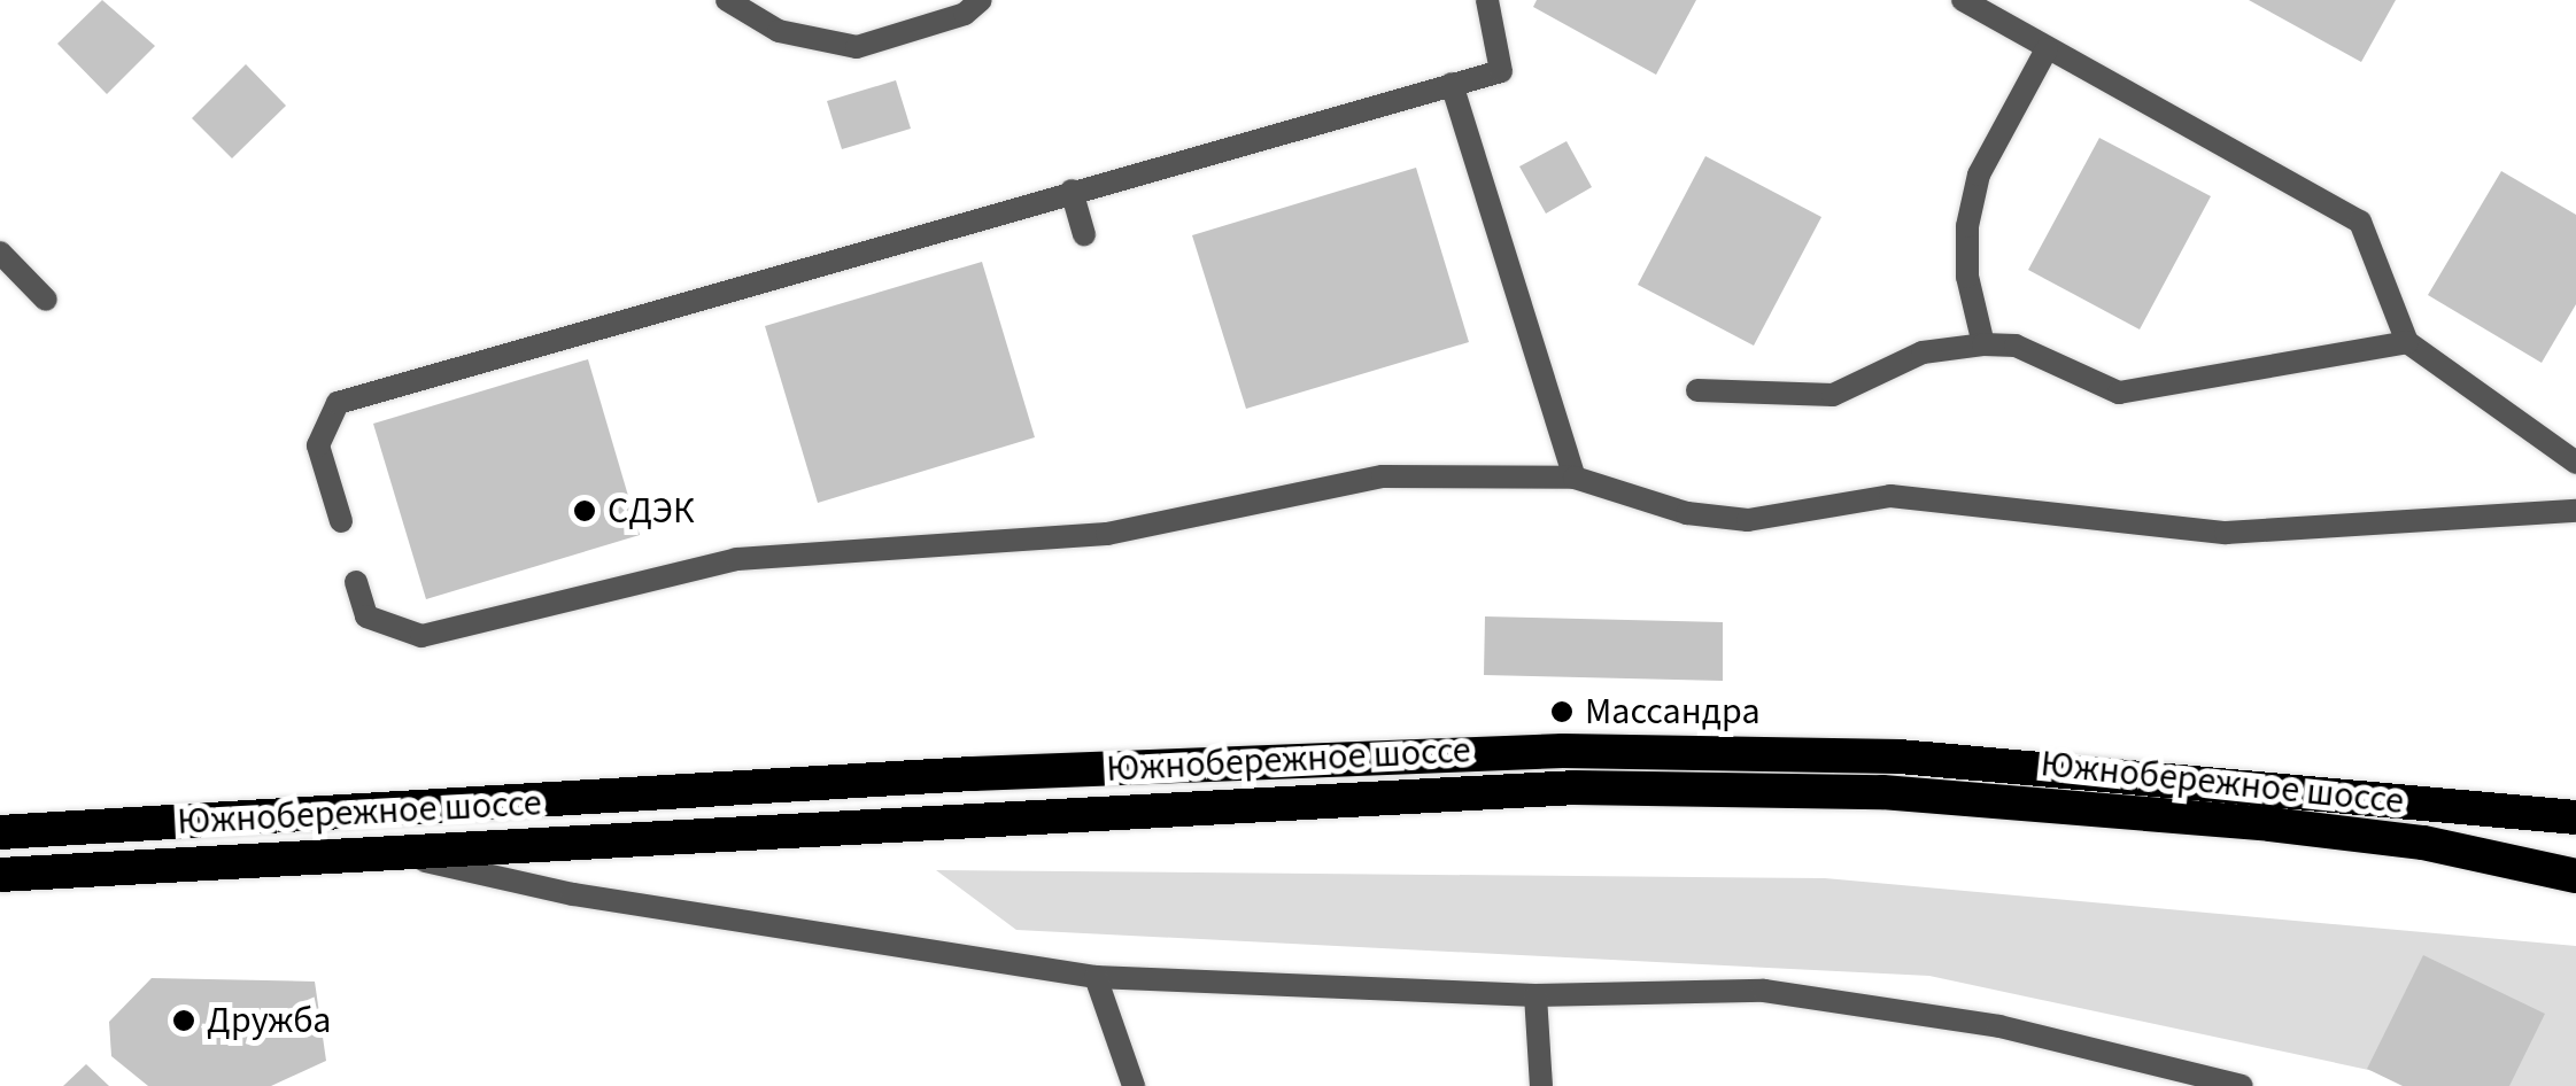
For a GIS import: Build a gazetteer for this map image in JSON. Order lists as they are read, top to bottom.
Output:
{
  "streets": {
    "highway": ["Южнобережное шоссе"]
  },
  "places": ["СДЭК", "Массандра", "Дружба"]
}
